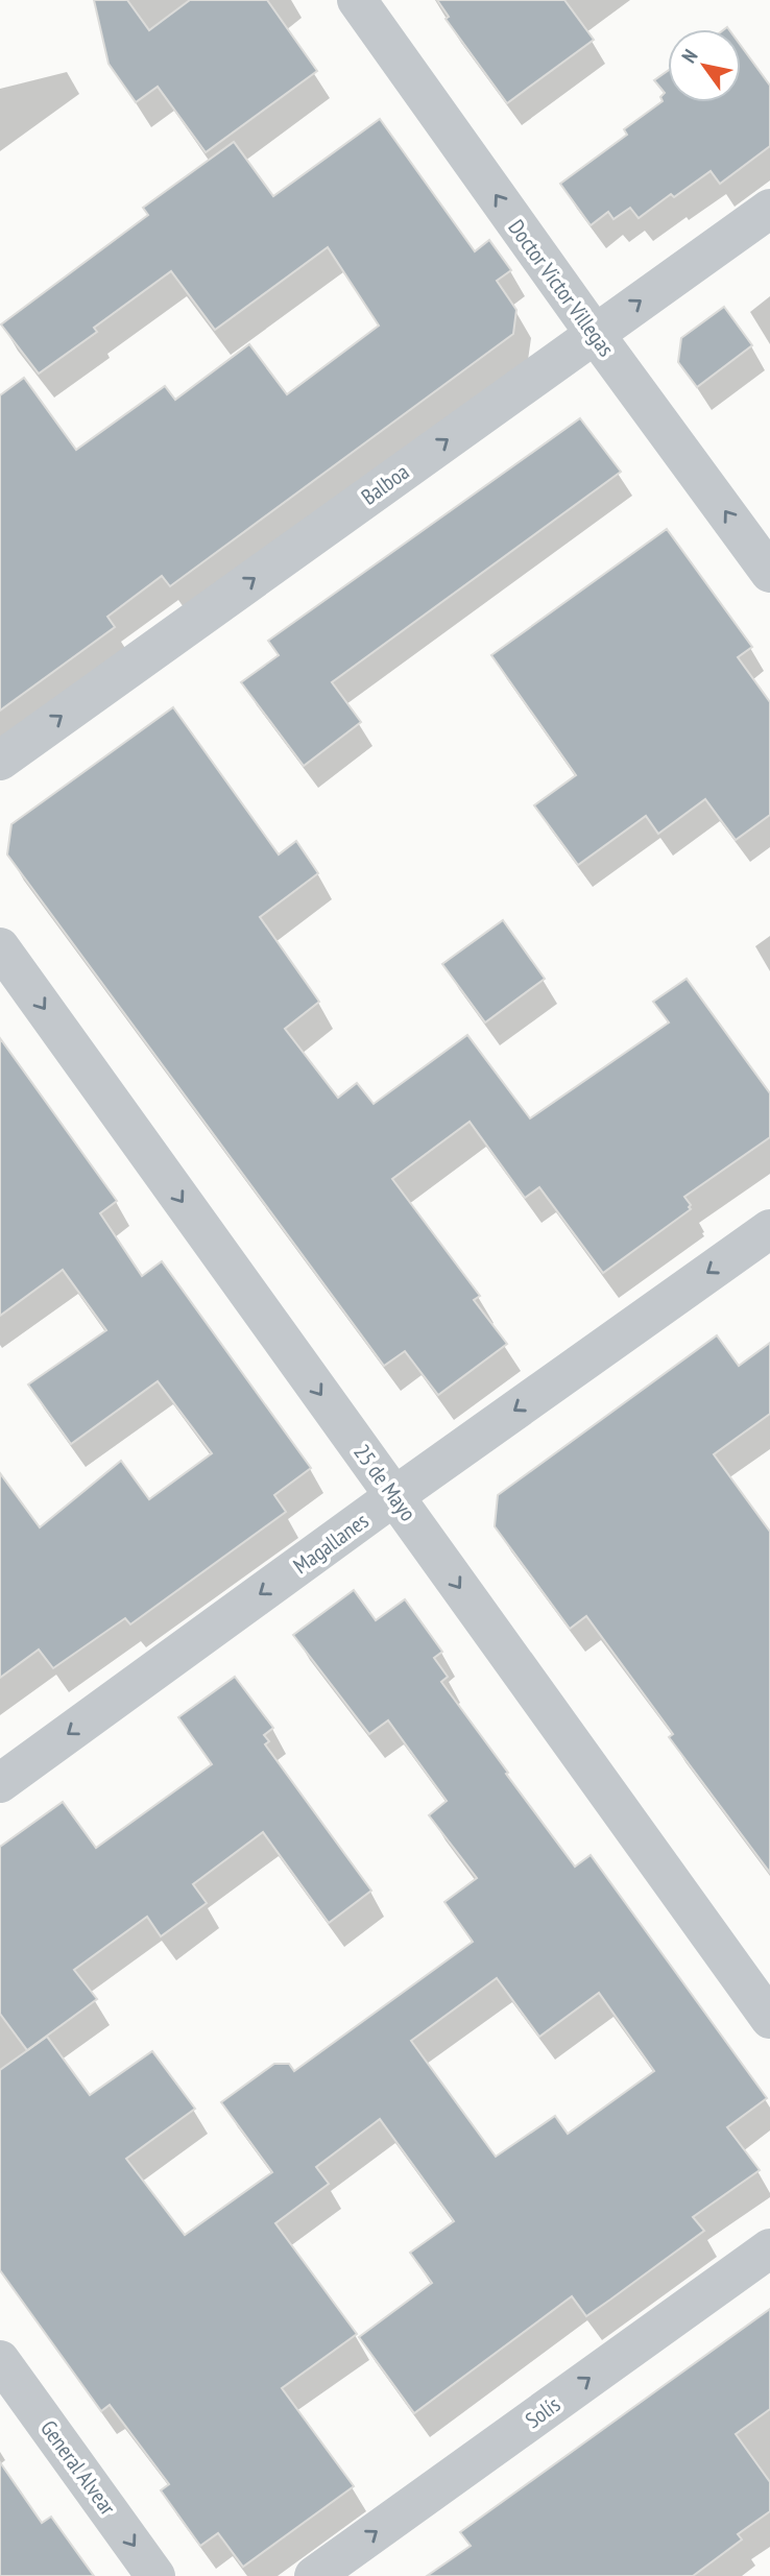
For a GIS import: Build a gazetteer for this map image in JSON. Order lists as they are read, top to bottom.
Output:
{
  "streets": {
    "street": [
      "Doctor Victor Villegas",
      "Balboa",
      "25 de Mayo",
      "Magallanes",
      "Solís",
      "General Alvear"
    ]
  },
  "crossings": [
    ["Doctor Victor Villegas", "Balboa"],
    ["25 de Mayo", "Magallanes"]
  ],
  "one_way": [
    "Doctor Victor Villegas",
    "Balboa",
    "25 de Mayo",
    "Magallanes",
    "Solís",
    "General Alvear"
  ],
  "north": "top left"
}
